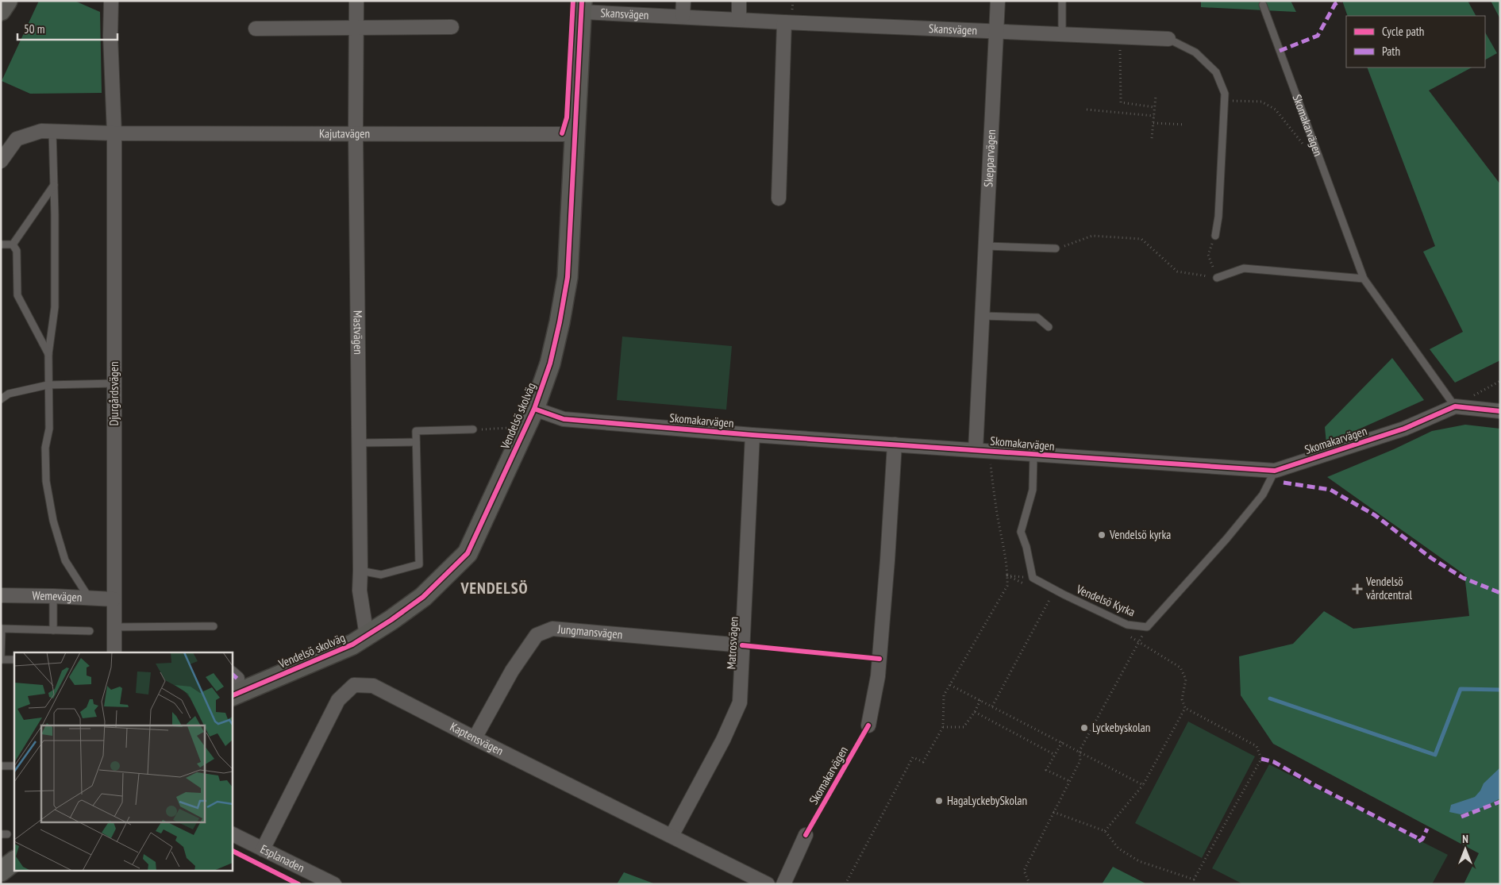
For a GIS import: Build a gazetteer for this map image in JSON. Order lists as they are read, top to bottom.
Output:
{
  "streets": {
    "street": [
      "Skansvägen",
      "Skomakarvägen",
      "Kajutavägen",
      "Skepparvägen",
      "Mastvägen",
      "Djurgårdsvägen",
      "Vendelsö skolväg",
      "Wemevägen",
      "Jungmansvägen",
      "Matrosvägen",
      "Kaptensvägen",
      "Esplanaden"
    ],
    "lane": ["Vendelsö Kyrka"]
  },
  "crossings": [
    ["Skansvägen", "Skepparvägen"],
    ["Skansvägen", "Vendelsö skolväg"],
    ["Skomakarvägen", "Skepparvägen"],
    ["Skomakarvägen", "Vendelsö skolväg"],
    ["Skomakarvägen", "Vendelsö Kyrka"],
    ["Skomakarvägen", "Matrosvägen"],
    ["Kajutavägen", "Mastvägen"],
    ["Kajutavägen", "Djurgårdsvägen"],
    ["Kajutavägen", "Vendelsö skolväg"],
    ["Mastvägen", "Vendelsö skolväg"],
    ["Djurgårdsvägen", "Wemevägen"],
    ["Jungmansvägen", "Matrosvägen"],
    ["Jungmansvägen", "Kaptensvägen"],
    ["Matrosvägen", "Kaptensvägen"],
    ["Kaptensvägen", "Esplanaden"]
  ],
  "districts": ["VENDELSÖ"],
  "places": {
    "other": ["Vendelsö kyrka", "Lyckebyskolan", "HagaLyckebySkolan"],
    "health": ["Vendelsö vårdcentral"]
  },
  "legend": ["Cycle path", "Path"],
  "scale_bar": "50 m",
  "north": "top"
}
